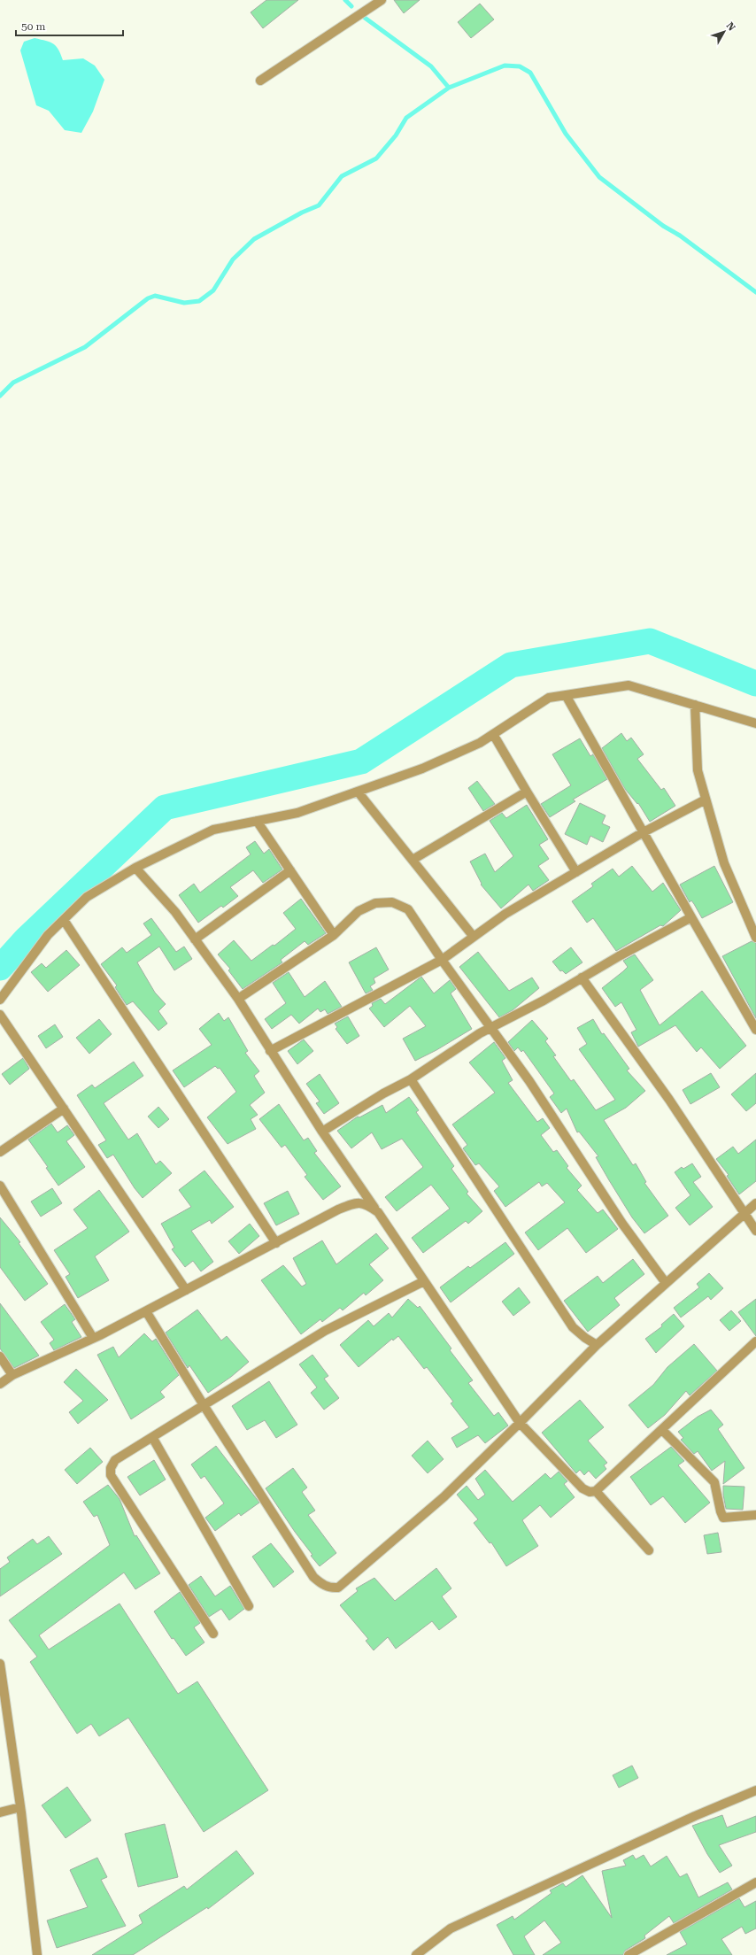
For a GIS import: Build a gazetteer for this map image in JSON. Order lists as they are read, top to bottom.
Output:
{
  "scale_bar": "50 m",
  "north": "top right"
}
